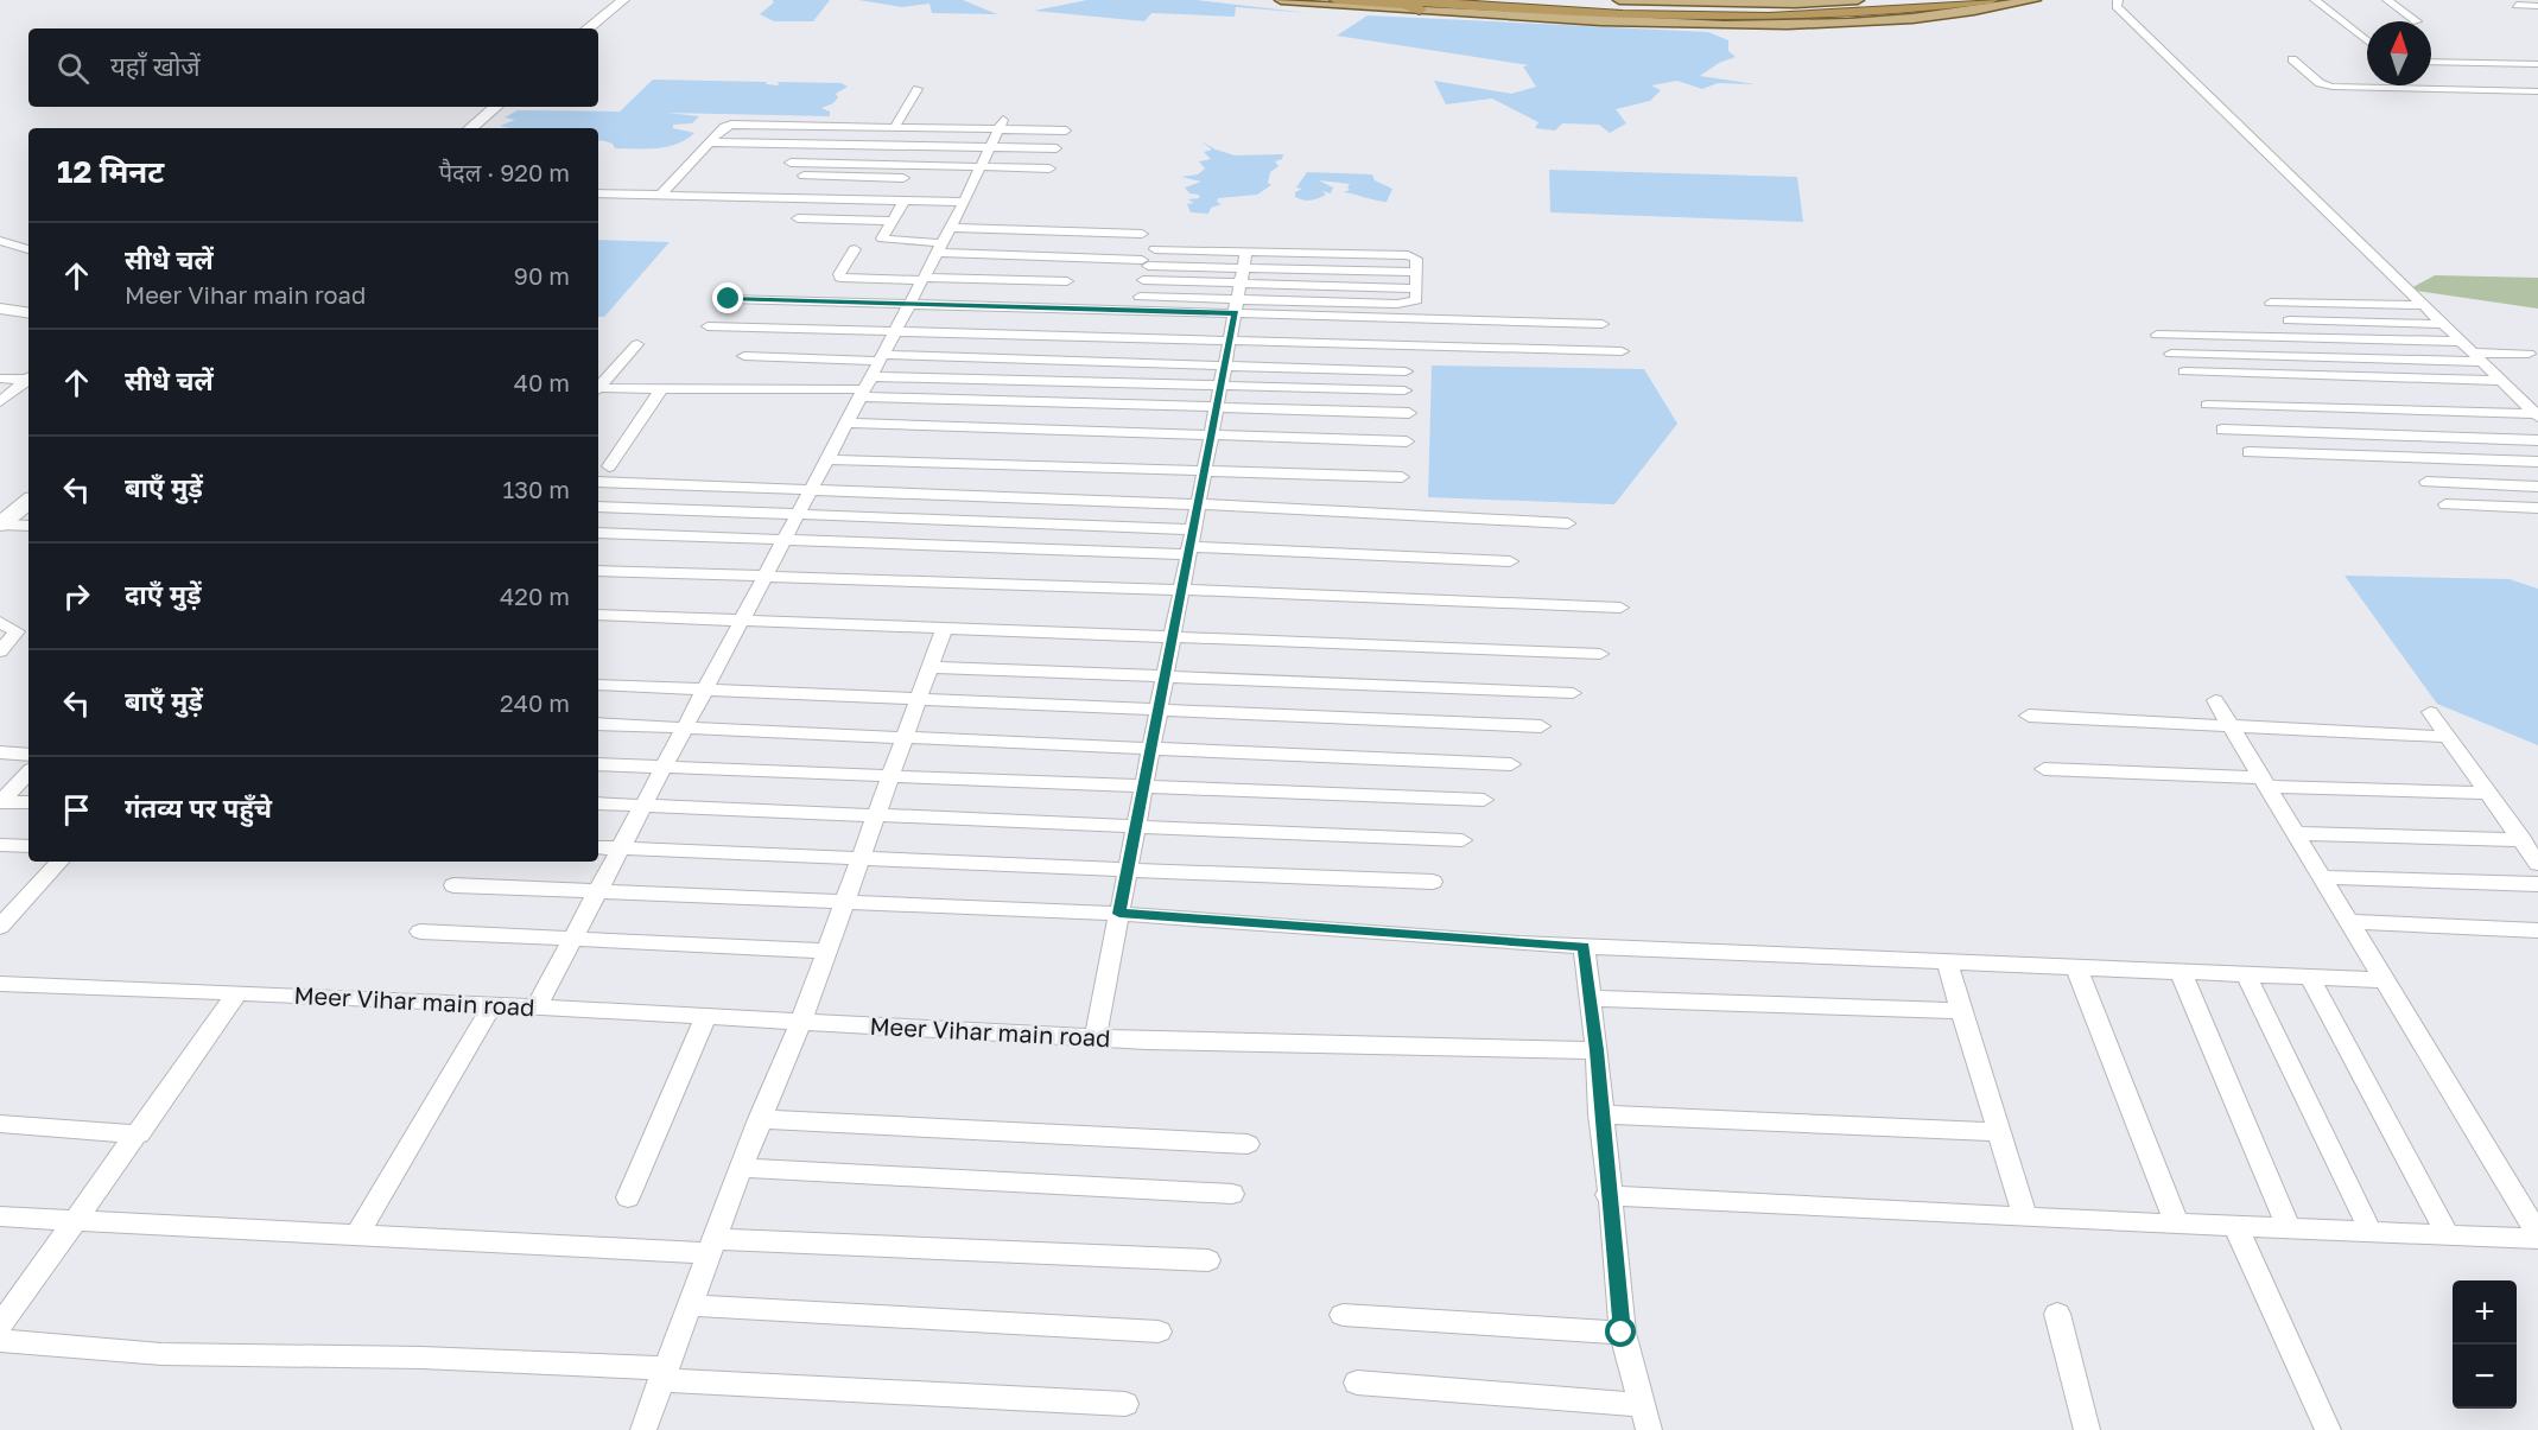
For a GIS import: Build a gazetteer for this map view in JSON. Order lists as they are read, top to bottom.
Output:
{
  "streets": {
    "street": ["Meer Vihar main road"]
  },
  "north": "top",
  "page": {
    "search": "यहाँ खोजें",
    "heading": ["12 मिनट", "पैदल · 920 m"],
    "list": [
      ["सीधे चलें", "Meer Vihar main road", "90 m"],
      ["सीधे चलें", "40 m"],
      ["बाएँ मुड़ें", "130 m"],
      ["दाएँ मुड़ें", "420 m"],
      ["बाएँ मुड़ें", "240 m"],
      "गंतव्य पर पहुँचे"
    ],
    "map_buttons": ["+", "−"]
  }
}
